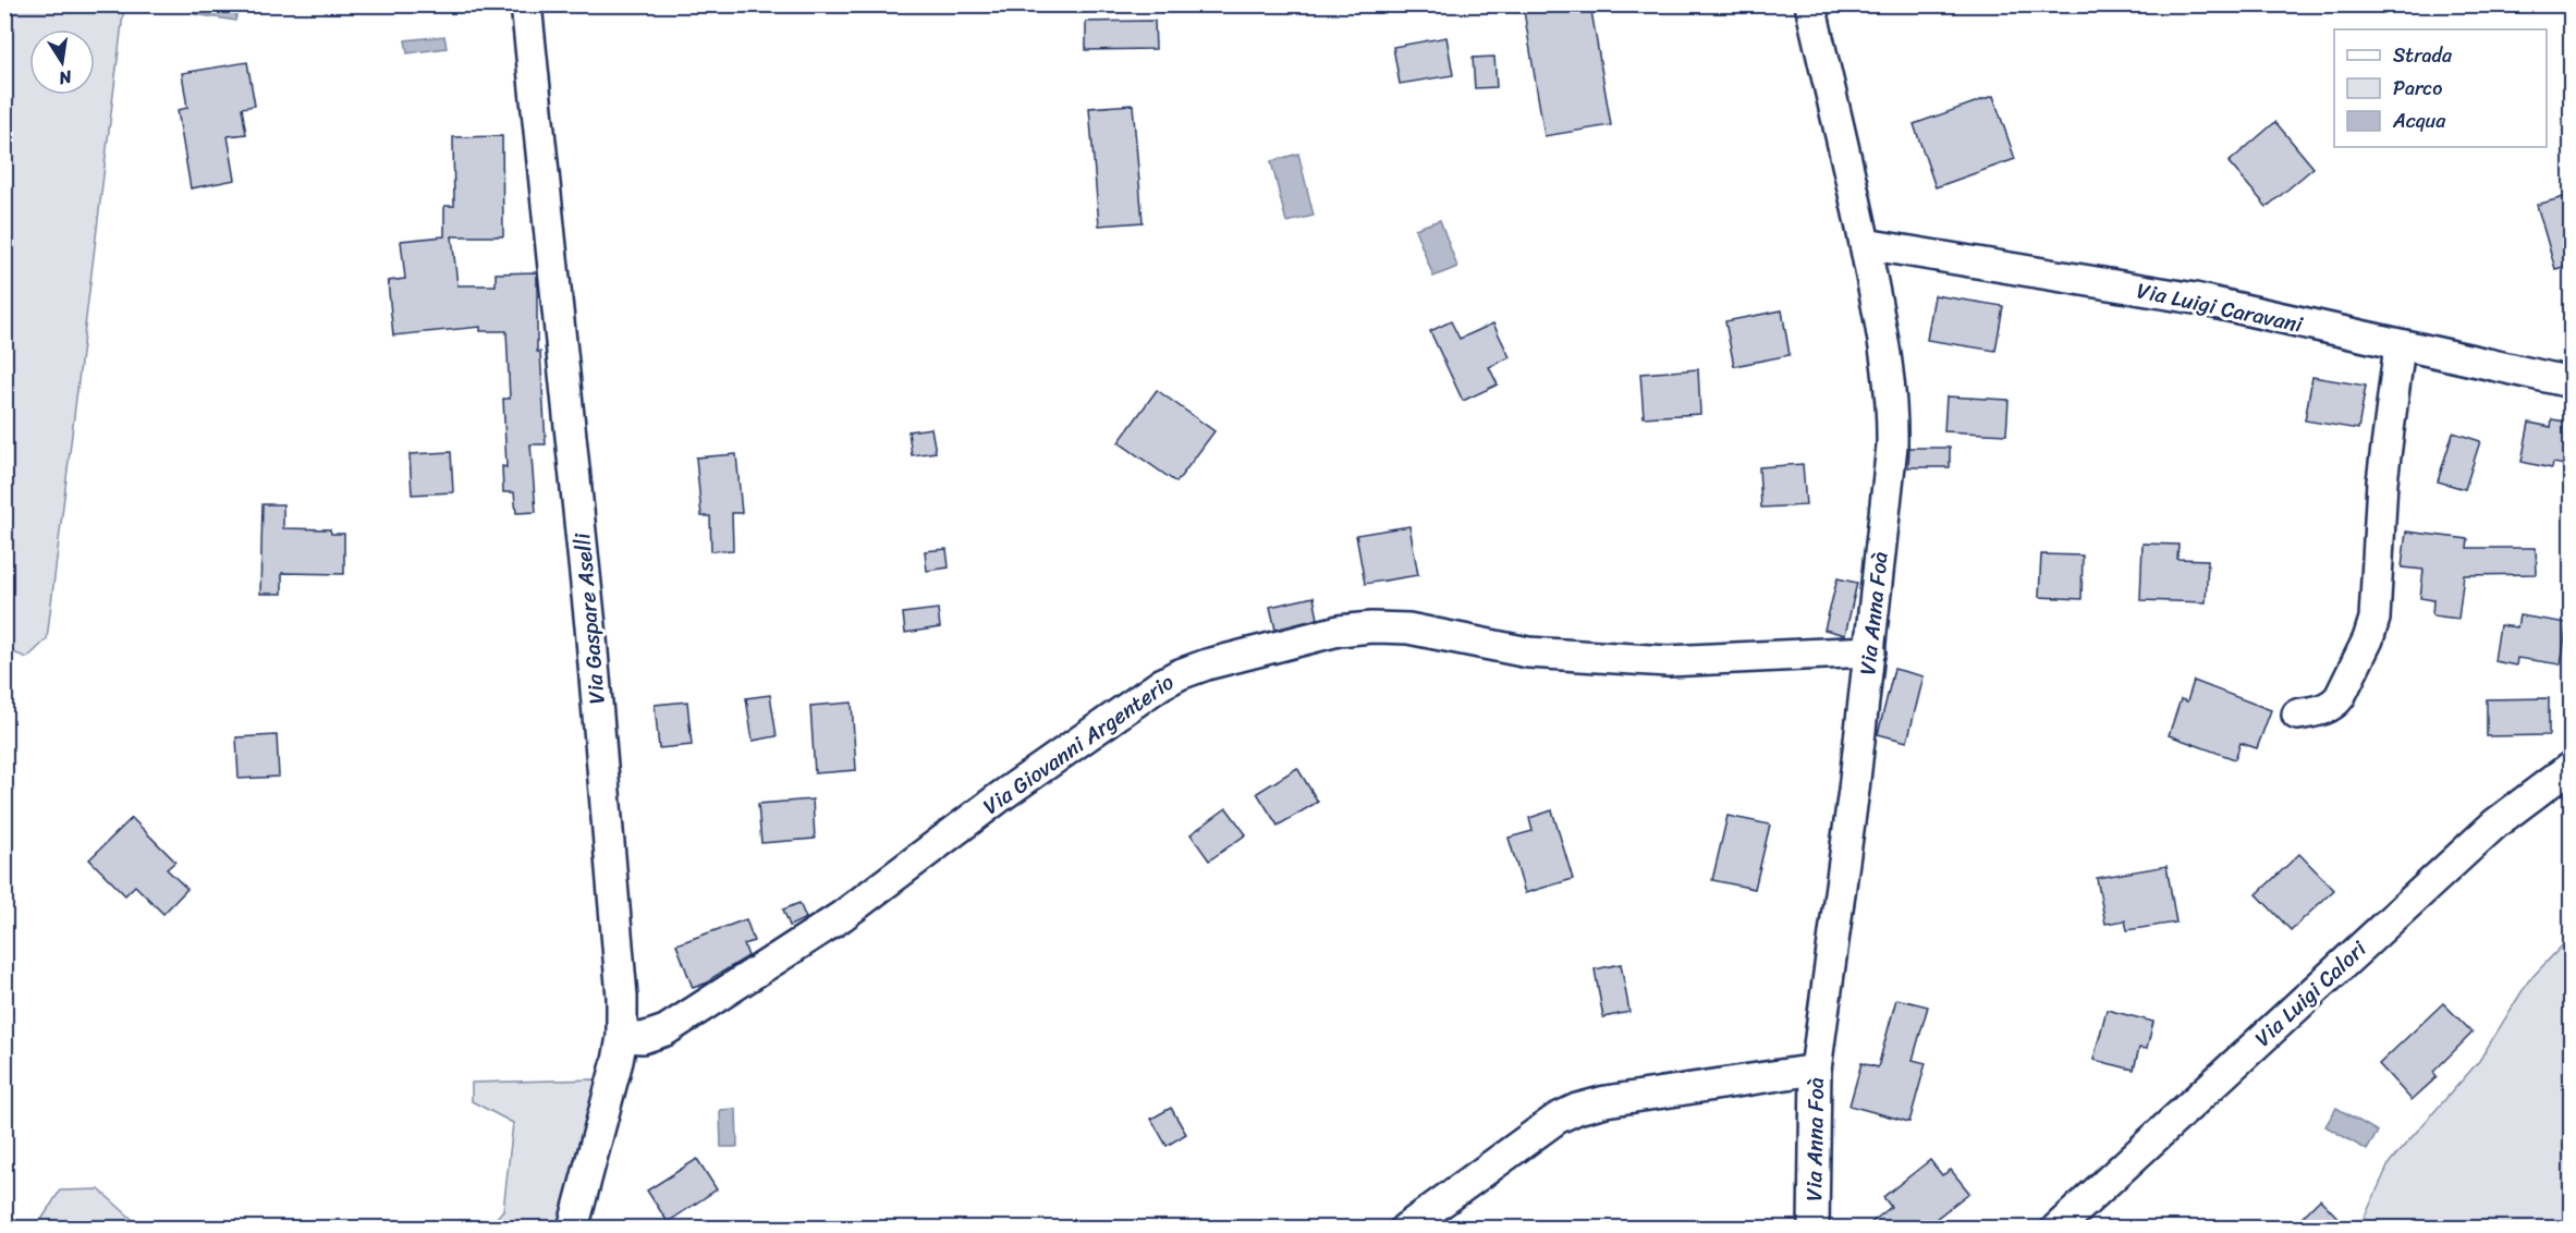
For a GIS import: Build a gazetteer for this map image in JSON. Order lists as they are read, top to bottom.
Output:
{
  "streets": {
    "street": [
      "Via Luigi Caravani",
      "Via Anna Foà",
      "Via Gaspare Aselli",
      "Via Giovanni Argenterio",
      "Via Luigi Calori"
    ]
  },
  "crossings": [
    ["Via Luigi Caravani", "Via Anna Foà"],
    ["Via Anna Foà", "Via Giovanni Argenterio"],
    ["Via Gaspare Aselli", "Via Giovanni Argenterio"]
  ],
  "legend": ["Strada", "Parco", "Acqua"],
  "north": "bottom"
}
